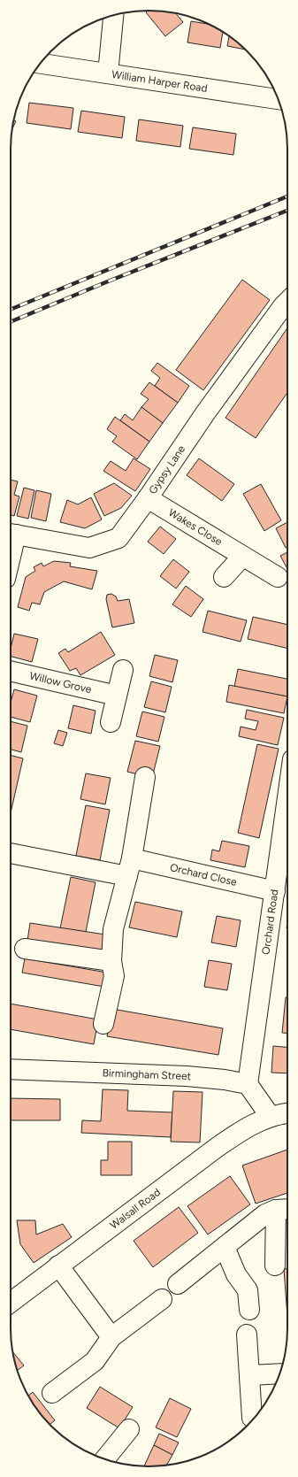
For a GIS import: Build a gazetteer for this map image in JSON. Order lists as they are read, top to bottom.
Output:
{
  "streets": {
    "street": [
      "William Harper Road",
      "Gypsy Lane",
      "Wakes Close",
      "Willow Grove",
      "Orchard Close",
      "Orchard Road",
      "Birmingham Street",
      "Walsall Road"
    ]
  },
  "crossings": [
    ["Gypsy Lane", "Wakes Close"],
    ["Orchard Close", "Orchard Road"],
    ["Orchard Road", "Birmingham Street"]
  ]
}
